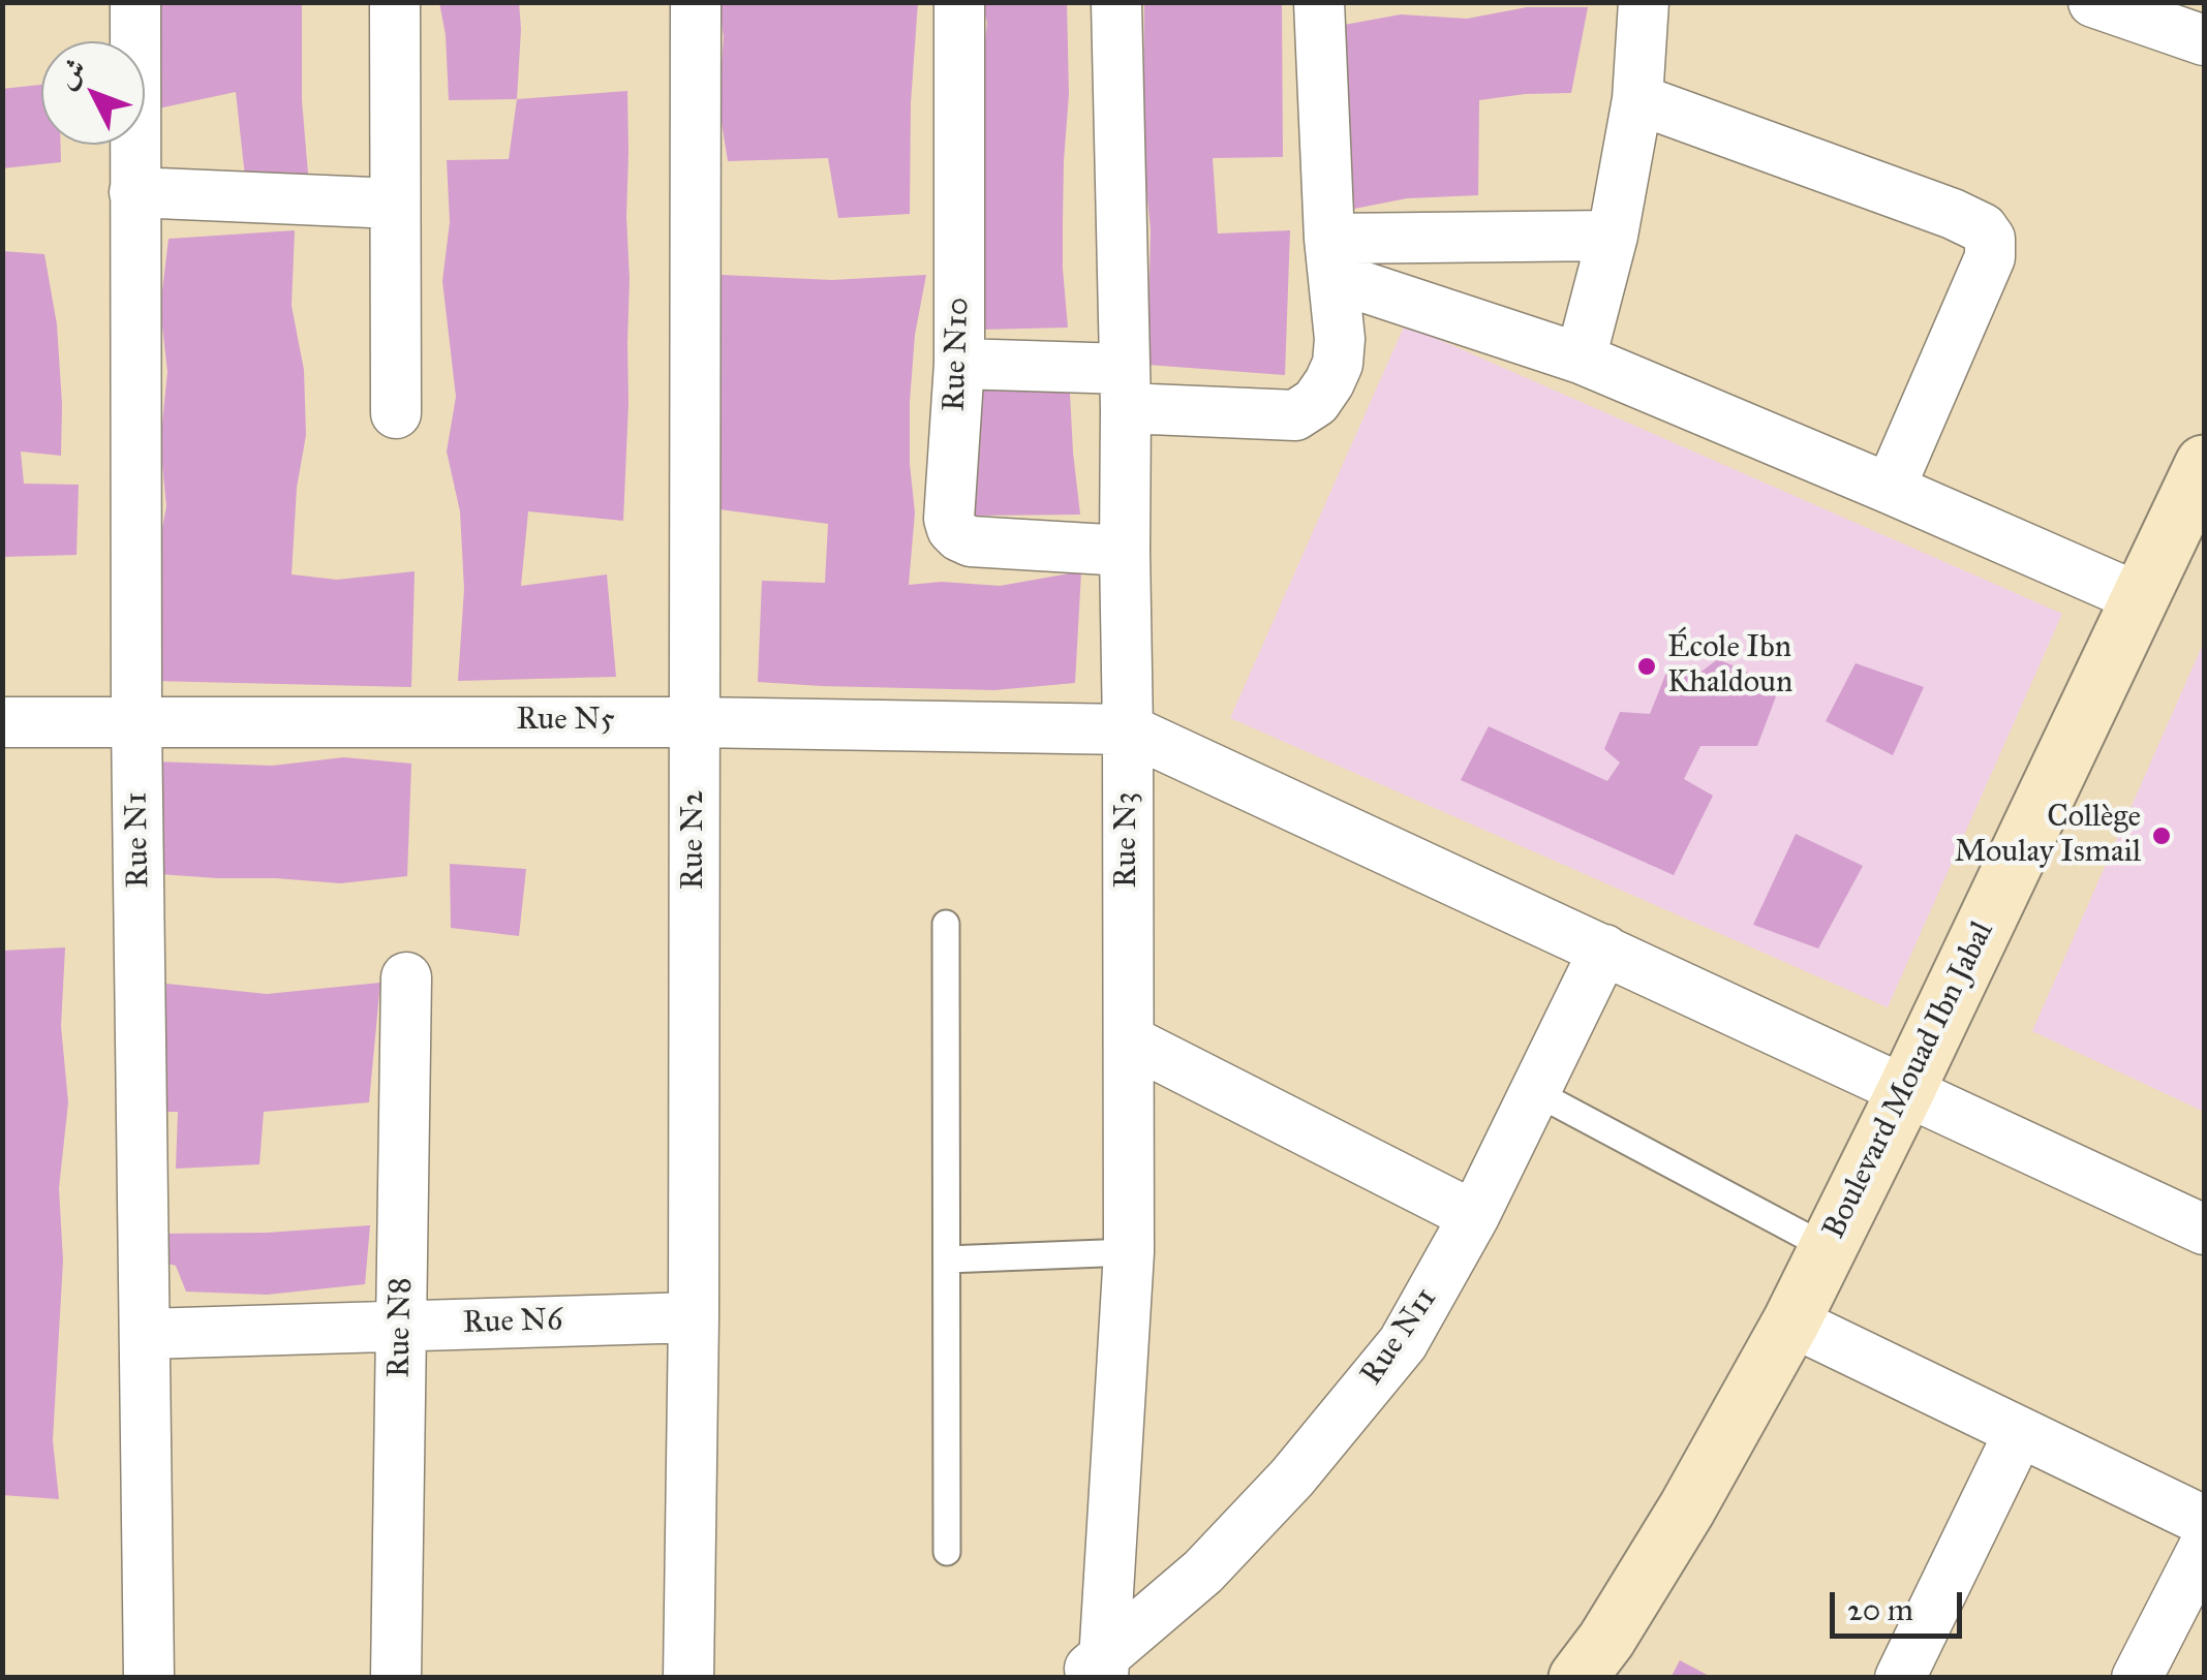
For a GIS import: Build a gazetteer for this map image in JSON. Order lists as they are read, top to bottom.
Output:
{
  "streets": {
    "main road": ["Boulevard Mouad Ibn Jabal"],
    "street": [
      "Rue N10",
      "Rue N5",
      "Rue N1",
      "Rue N2",
      "Rue N3",
      "Rue N6",
      "Rue N8",
      "Rue N11"
    ]
  },
  "crossings": [
    ["Rue N10", "Rue N3"],
    ["Rue N5", "Rue N1"],
    ["Rue N5", "Rue N2"],
    ["Rue N5", "Rue N3"],
    ["Rue N1", "Rue N6"],
    ["Rue N2", "Rue N6"],
    ["Rue N3", "Rue N11"],
    ["Rue N6", "Rue N8"]
  ],
  "places": ["École Ibn Khaldoun", "Collège Moulay Ismail"],
  "scale_bar": "20 m",
  "north": "top left"
}
